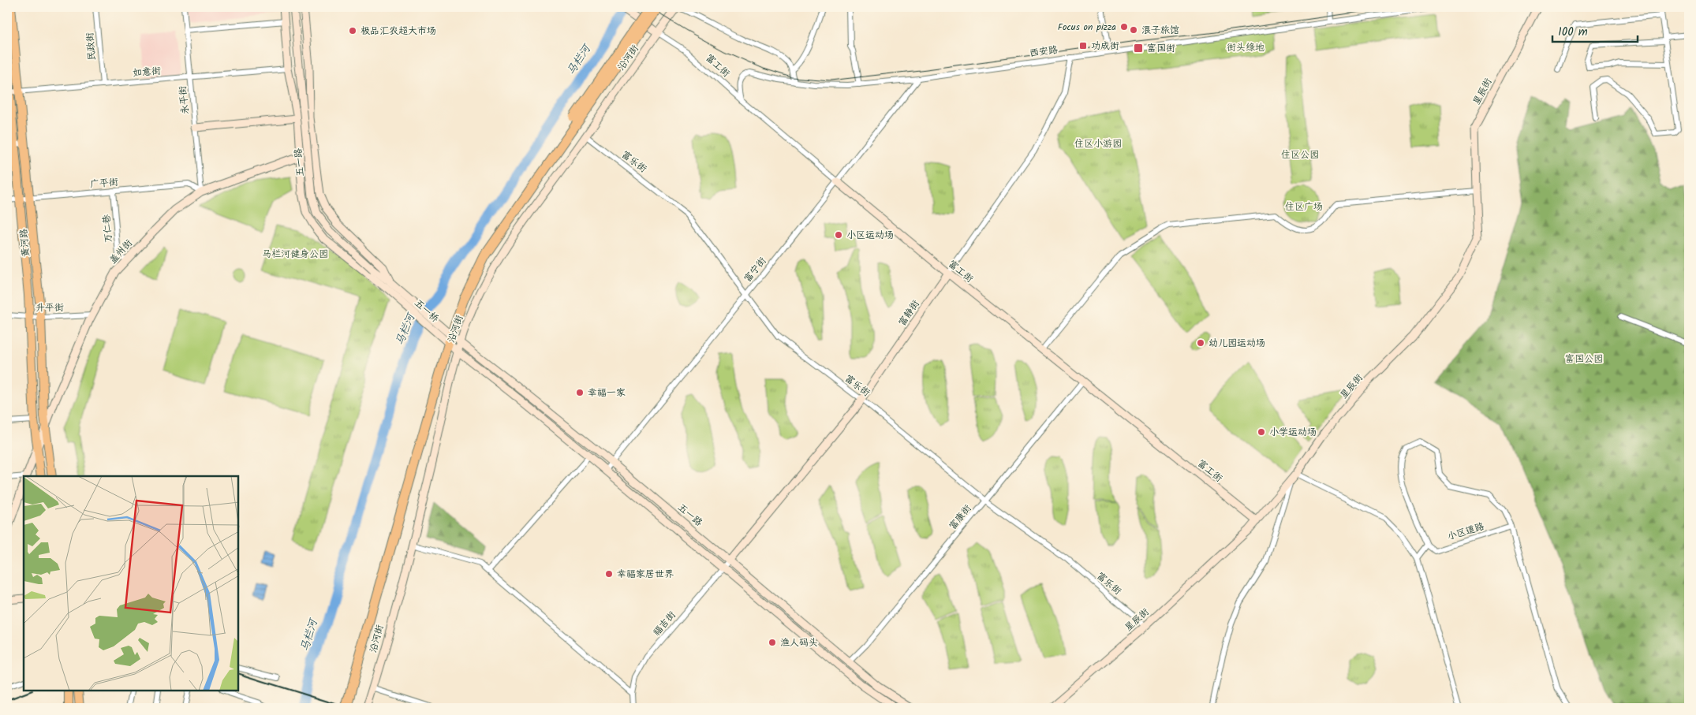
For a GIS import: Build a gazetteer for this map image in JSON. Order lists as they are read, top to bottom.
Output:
{
  "streets": {
    "main road": ["黄河路"],
    "street": [
      "民政街",
      "西安路",
      "沿河街",
      "富工街",
      "如意街",
      "星辰街",
      "永平街",
      "富乐街",
      "五一路",
      "广平街",
      "万仁巷",
      "盖州街",
      "富宁街",
      "升平街",
      "五一桥",
      "富静街",
      "富康街",
      "小区道路",
      "福吉街"
    ]
  },
  "crossings": [
    ["民政街", "如意街"],
    ["西安路", "富工街"],
    ["西安路", "富宁街"],
    ["西安路", "富静街"],
    ["沿河街", "富工街"],
    ["沿河街", "富乐街"],
    ["沿河街", "五一路"],
    ["沿河街", "五一桥"],
    ["富工街", "星辰街"],
    ["富工街", "富宁街"],
    ["富工街", "富静街"],
    ["富工街", "富康街"],
    ["如意街", "永平街"],
    ["如意街", "黄河路"],
    ["星辰街", "富乐街"],
    ["永平街", "广平街"],
    ["永平街", "盖州街"],
    ["富乐街", "富宁街"],
    ["富乐街", "富静街"],
    ["富乐街", "富康街"],
    ["五一路", "富宁街"],
    ["五一路", "五一桥"],
    ["五一路", "富静街"],
    ["五一路", "富康街"],
    ["五一路", "福吉街"],
    ["广平街", "万仁巷"],
    ["广平街", "黄河路"],
    ["广平街", "盖州街"],
    ["万仁巷", "盖州街"],
    ["黄河路", "盖州街"],
    ["黄河路", "升平街"],
    ["盖州街", "升平街"],
    ["富静街", "福吉街"]
  ],
  "water": ["马栏河"],
  "parks": [
    "街头绿地",
    "住区小游园",
    "住区公园",
    "住区广场",
    "马栏河健身公园",
    "富国公园"
  ],
  "places": {
    "other": [
      "Focus on pizza",
      "浪子旅馆",
      "极品汇农超大市场",
      "小区运动场",
      "幼儿园运动场",
      "幸福一家",
      "小学运动场",
      "幸福家居世界",
      "渔人码头"
    ],
    "transit": ["功成街", "富国街"]
  },
  "scale_bar": "100 m"
}
